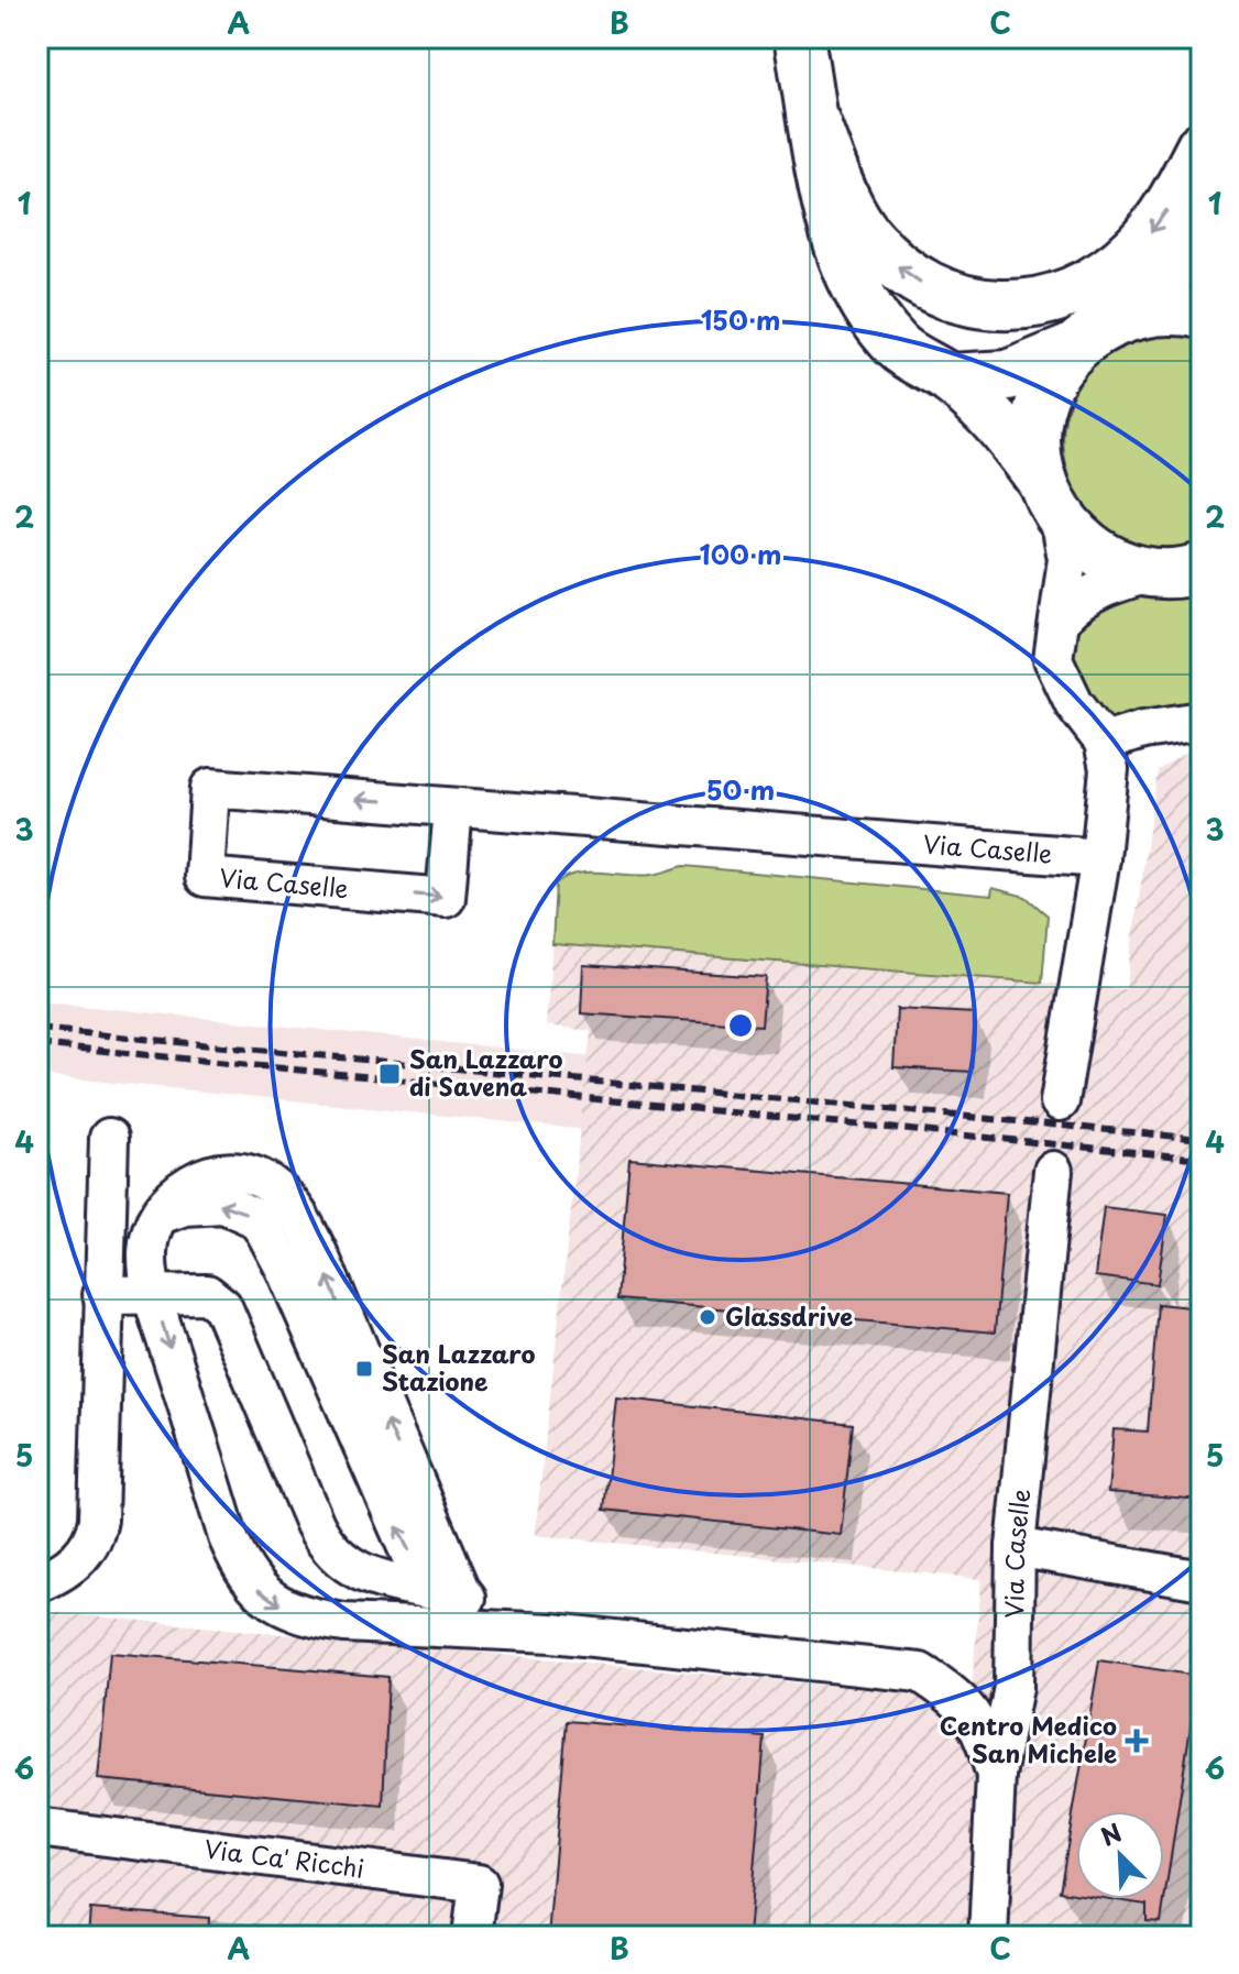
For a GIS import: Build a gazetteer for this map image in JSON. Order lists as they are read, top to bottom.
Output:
{
  "streets": {
    "street": ["Via Caselle", "Via Ca' Ricchi"]
  },
  "places": {
    "transit": ["San Lazzaro di Savena", "San Lazzaro Stazione"],
    "other": ["Glassdrive"],
    "health": ["Centro Medico San Michele"]
  },
  "north": "top left",
  "grid": {
    "columns": ["A", "B", "C"],
    "rows": [
      "1",
      "2",
      "3",
      "4",
      "5",
      "6"
    ]
  },
  "rings": ["150 m", "100 m", "50 m"]
}
